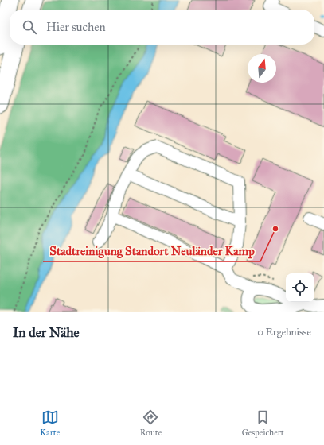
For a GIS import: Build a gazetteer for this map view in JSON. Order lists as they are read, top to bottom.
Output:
{
  "places": ["Stadtreinigung Standort Neuländer Kamp"],
  "north": "top",
  "page": {
    "search": "Hier suchen",
    "heading": ["In der Nähe", "0 Ergebnisse"],
    "nav": ["Karte", "Route", "Gespeichert"]
  }
}
